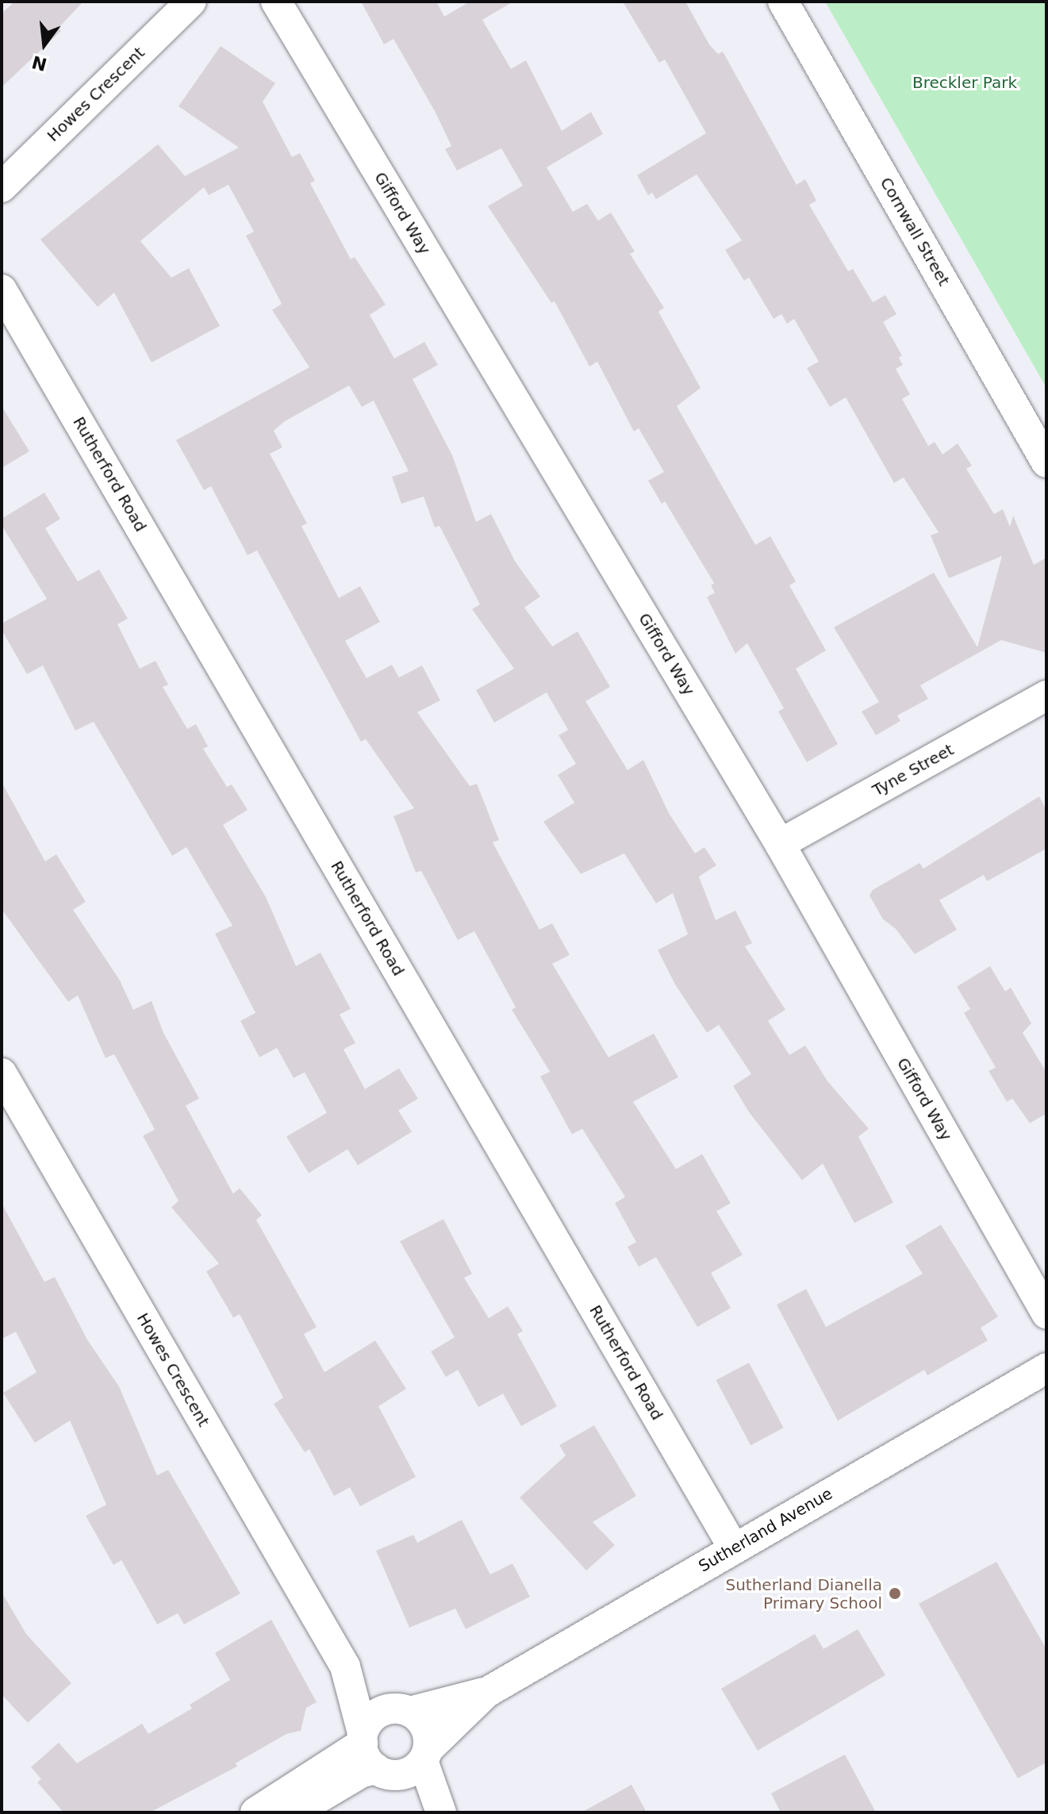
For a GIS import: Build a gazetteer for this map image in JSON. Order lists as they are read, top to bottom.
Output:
{
  "streets": {
    "street": [
      "Howes Crescent",
      "Gifford Way",
      "Cornwall Street",
      "Rutherford Road",
      "Tyne Street",
      "Sutherland Avenue"
    ]
  },
  "crossings": [
    ["Howes Crescent", "Sutherland Avenue"],
    ["Gifford Way", "Tyne Street"],
    ["Rutherford Road", "Sutherland Avenue"]
  ],
  "parks": ["Breckler Park"],
  "places": ["Sutherland Dianella Primary School"],
  "north": "bottom"
}
